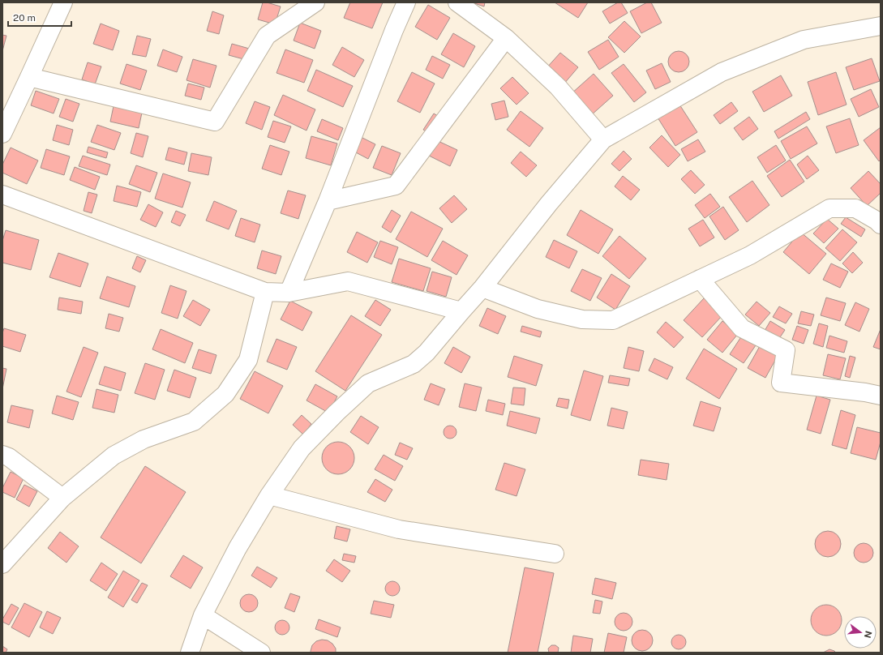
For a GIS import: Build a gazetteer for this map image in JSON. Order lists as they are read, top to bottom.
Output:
{
  "scale_bar": "20 m",
  "north": "right"
}
